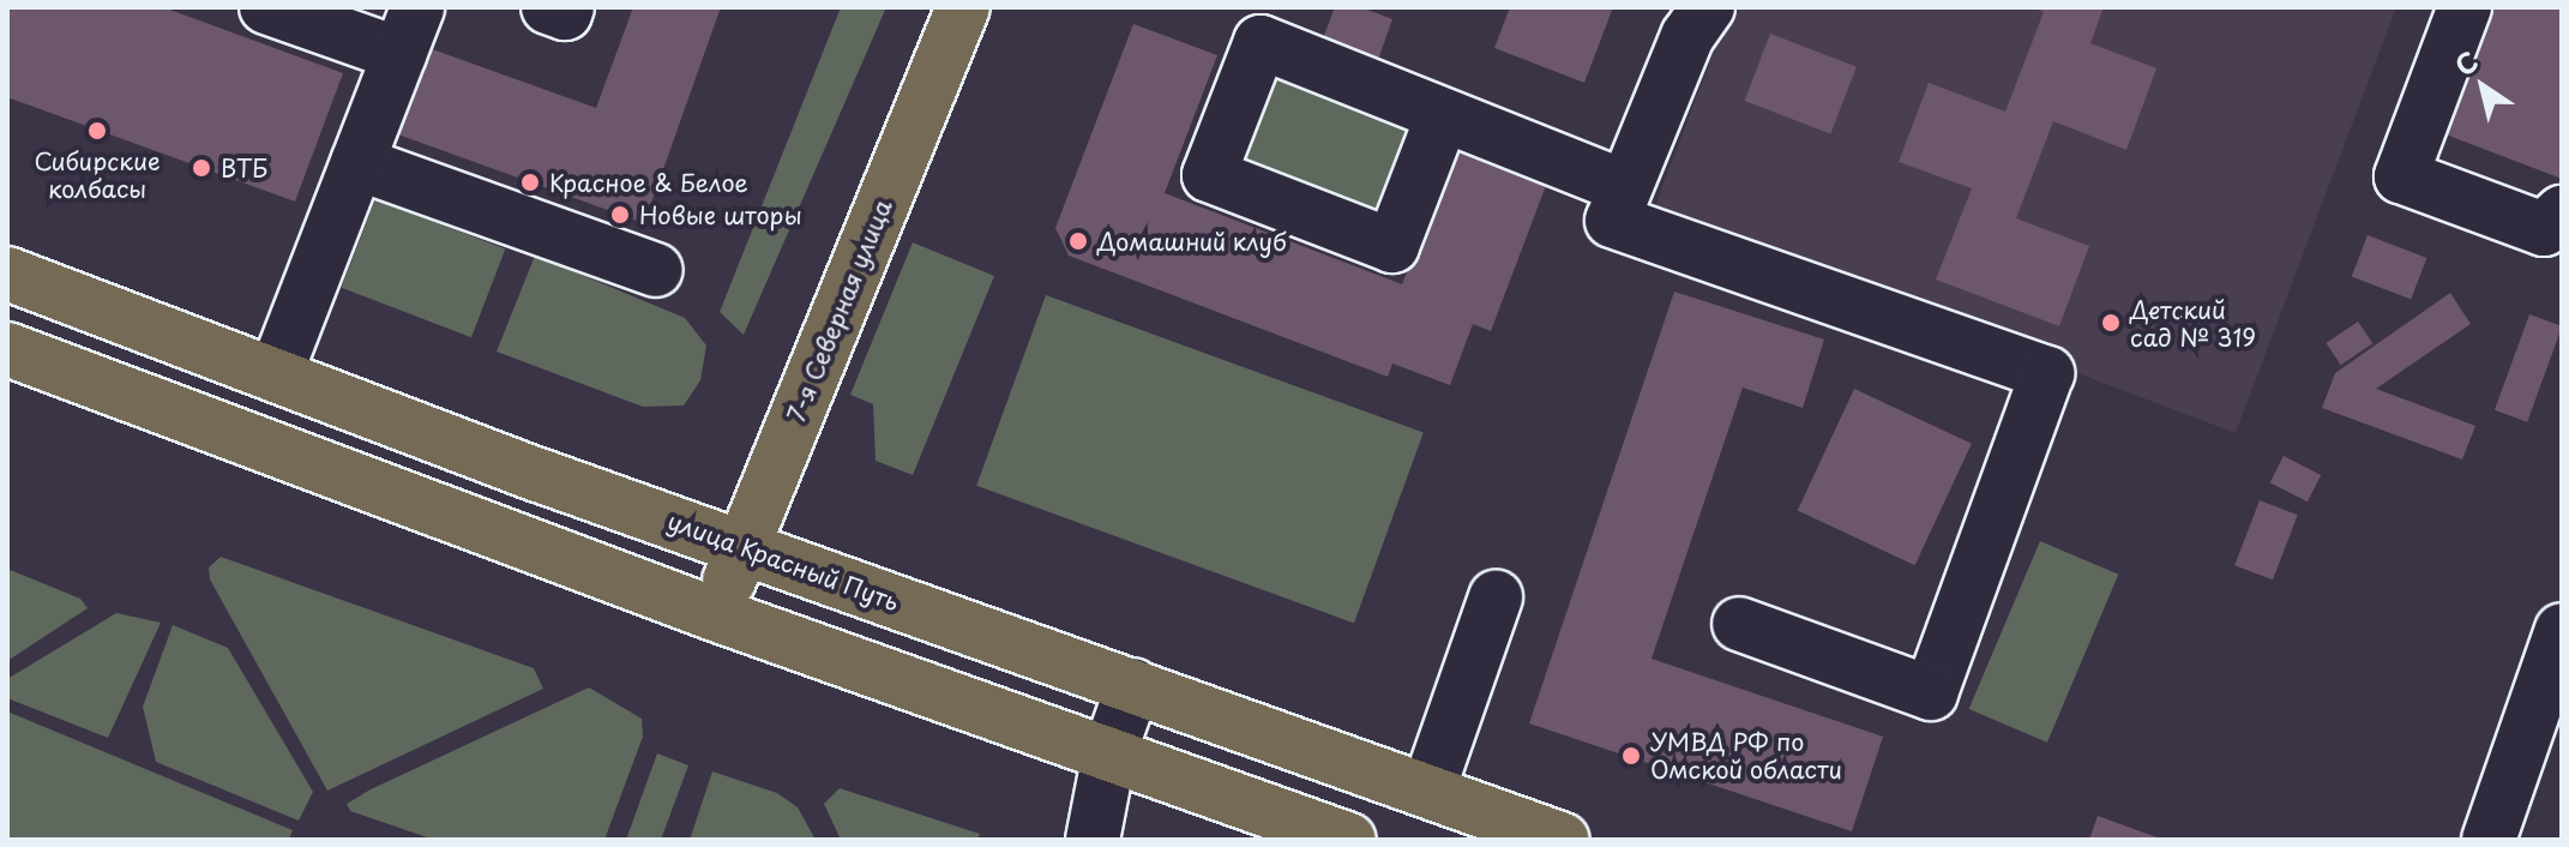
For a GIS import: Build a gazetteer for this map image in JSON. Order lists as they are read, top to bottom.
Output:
{
  "streets": {
    "main road": ["7-я Северная улица", "улица Красный Путь"]
  },
  "crossings": [
    ["7-я Северная улица", "улица Красный Путь"]
  ],
  "places": [
    "Сибирские колбасы",
    "ВТБ",
    "Красное & Белое",
    "Новые шторы",
    "Домашний клуб",
    "Детский сад № 319",
    "УМВД РФ по Омской области"
  ],
  "north": "top left"
}
